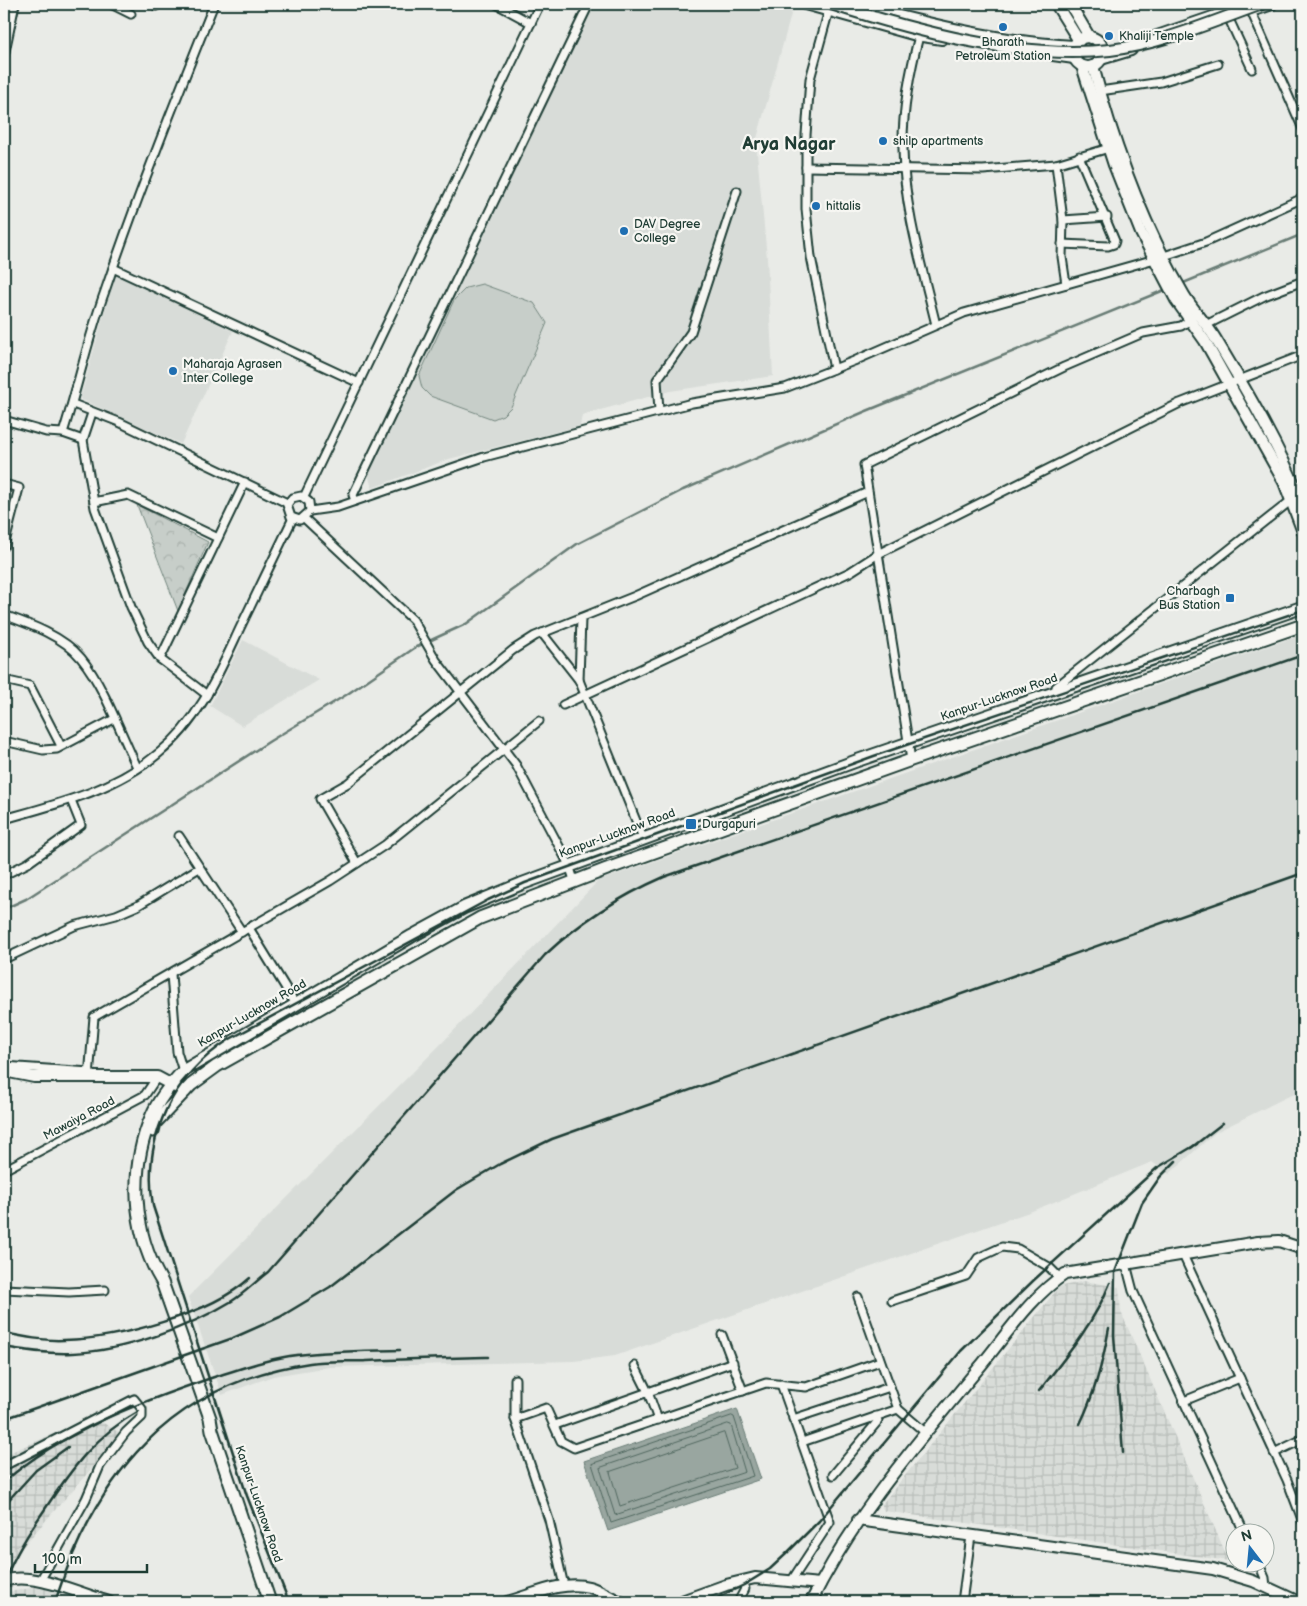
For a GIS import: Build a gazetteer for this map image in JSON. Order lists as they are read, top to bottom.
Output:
{
  "streets": {
    "main road": ["Kanpur-Lucknow Road"],
    "street": ["Mawaiya Road"]
  },
  "districts": ["Arya Nagar"],
  "places": {
    "other": [
      "Bharath Petroleum Station",
      "Khaliji Temple",
      "shilp apartments",
      "hittalis",
      "DAV Degree College",
      "Maharaja Agrasen Inter College"
    ],
    "transit": ["Charbagh Bus Station", "Durgapuri"]
  },
  "scale_bar": "100 m",
  "north": "top"
}
